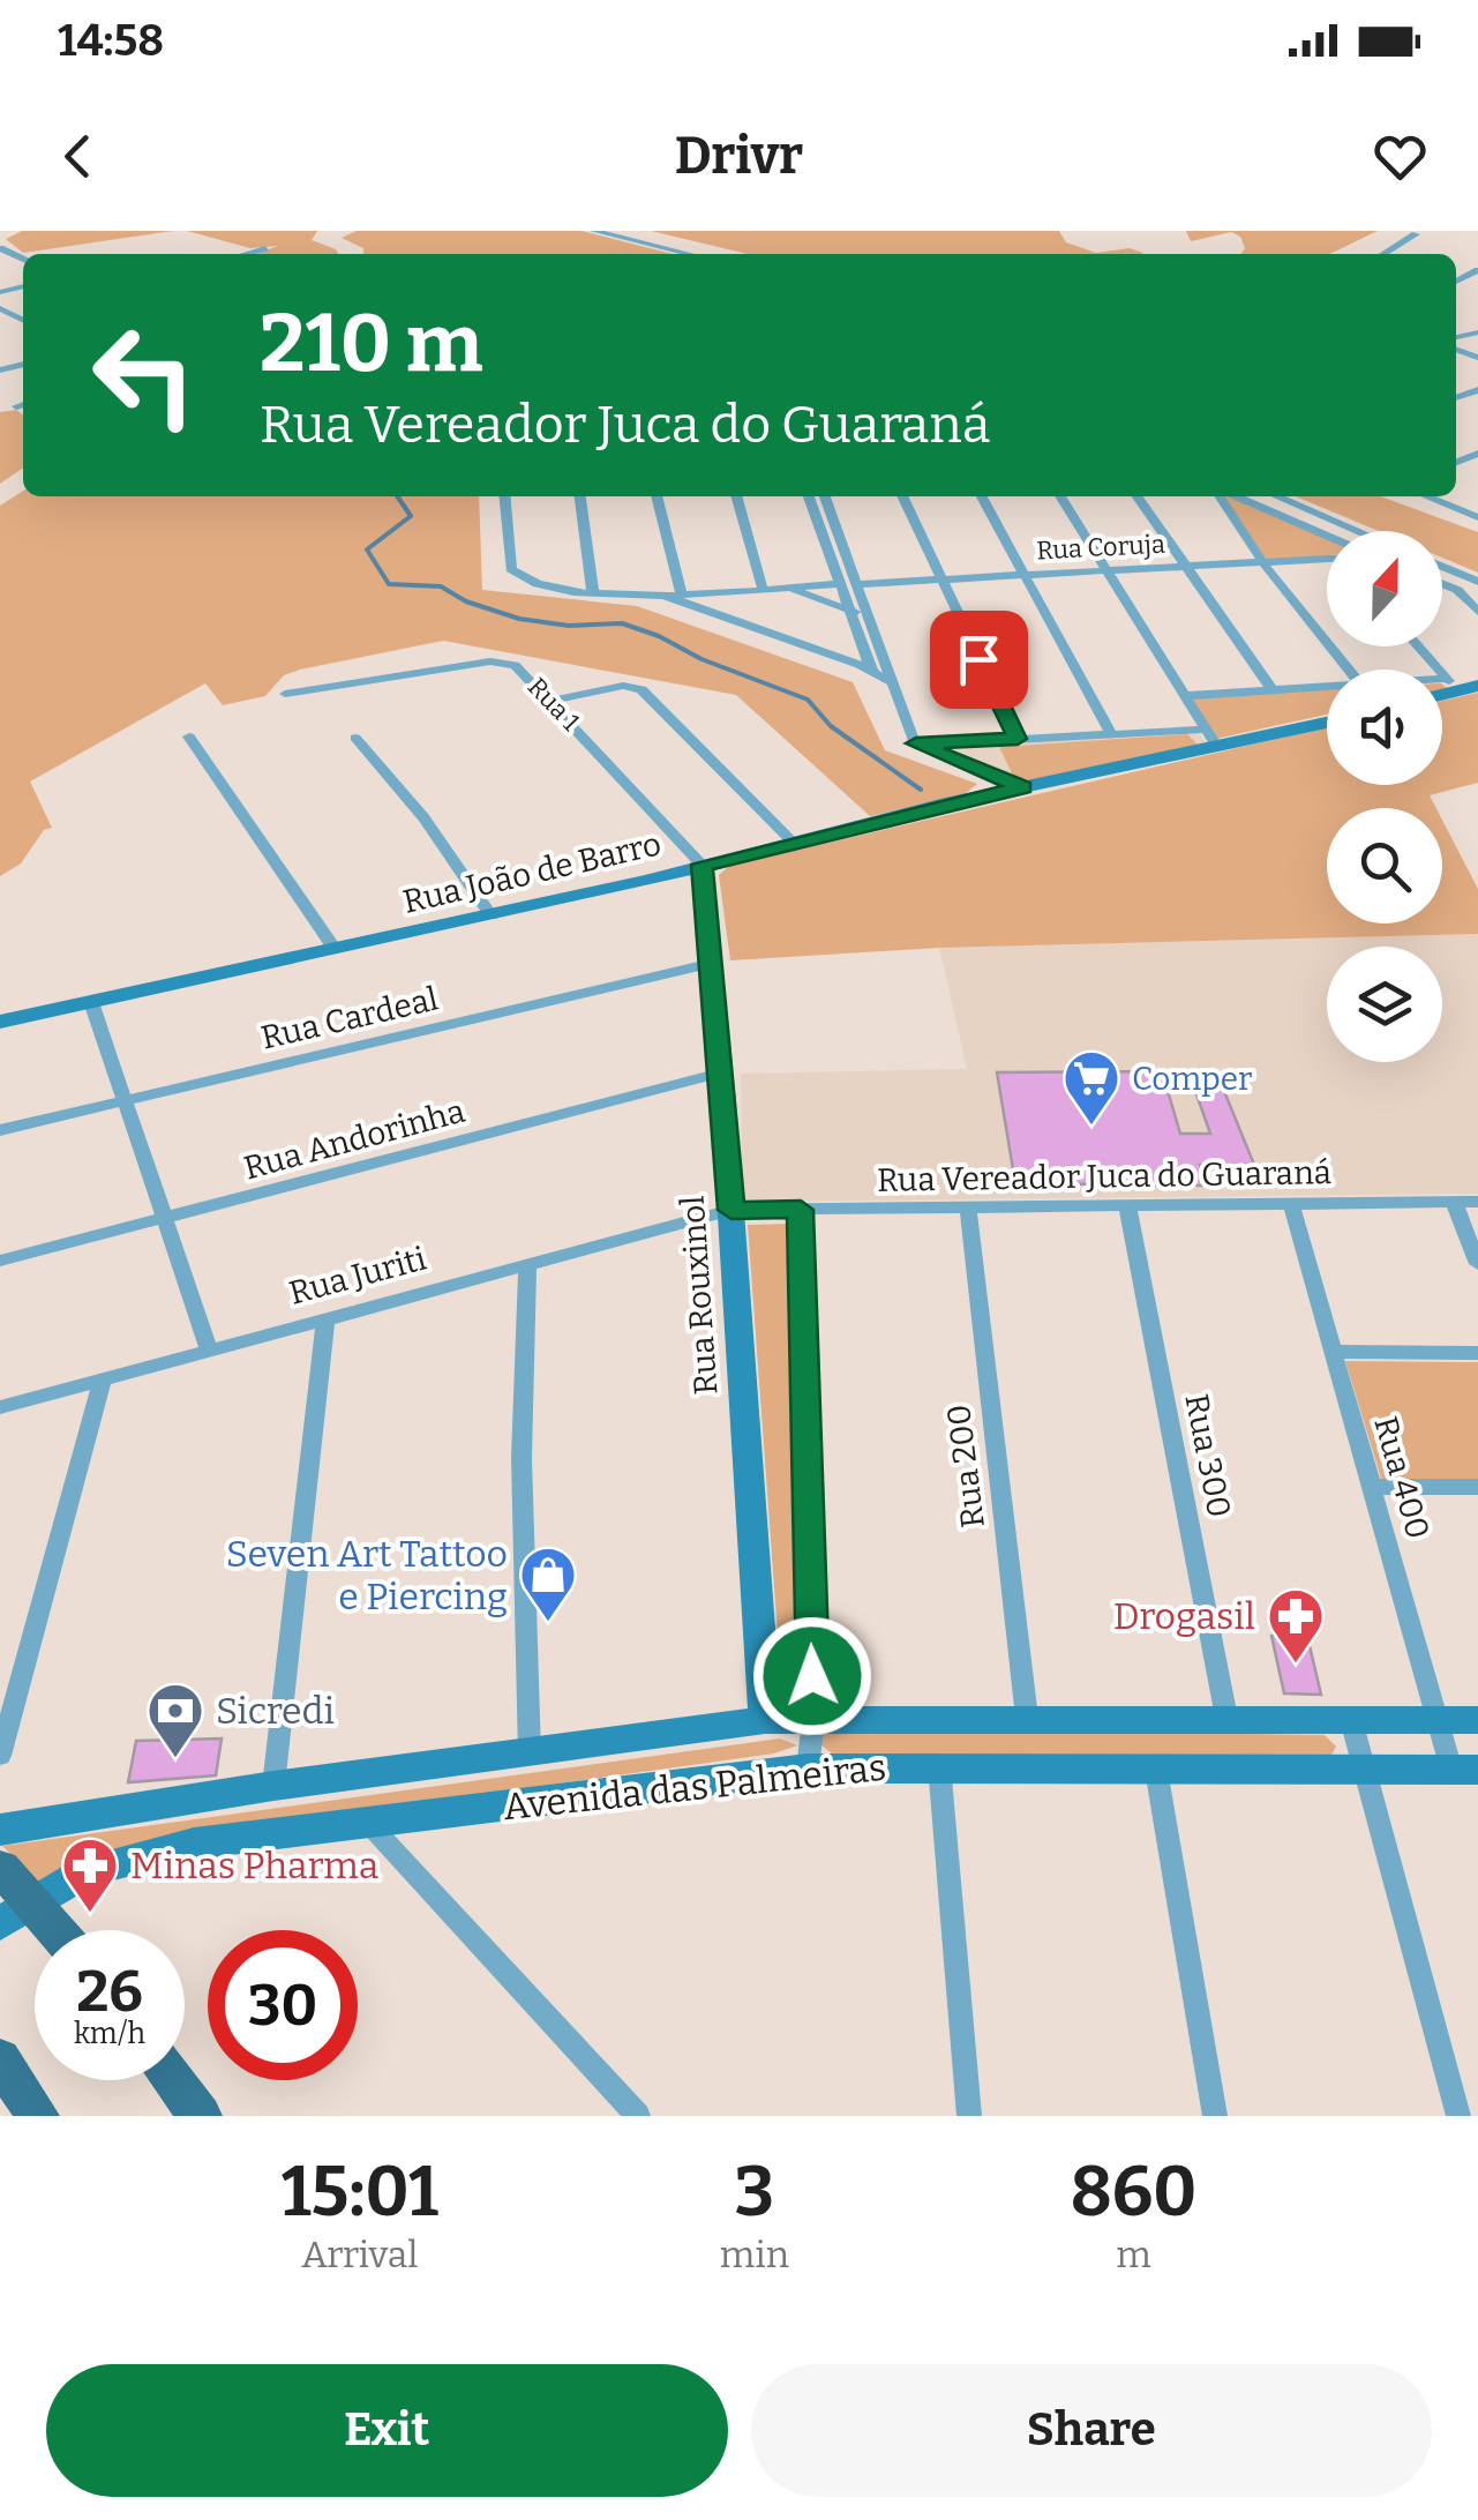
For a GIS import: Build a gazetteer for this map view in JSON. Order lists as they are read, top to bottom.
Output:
{
  "streets": {
    "street": [
      "Rua Coruja",
      "Rua 1",
      "Rua João de Barro",
      "Rua Cardeal",
      "Rua Andorinha",
      "Rua Vereador Juca do Guaraná",
      "Rua Juriti",
      "Rua Rouxinol",
      "Rua 300",
      "Rua 200",
      "Rua 400",
      "Avenida das Palmeiras"
    ]
  },
  "crossings": [
    ["Rua 1", "Rua João de Barro"],
    ["Rua 1", "Rua Rouxinol"],
    ["Rua João de Barro", "Rua Rouxinol"],
    ["Rua Cardeal", "Rua Rouxinol"],
    ["Rua Andorinha", "Rua Rouxinol"],
    ["Rua Vereador Juca do Guaraná", "Rua Juriti"],
    ["Rua Vereador Juca do Guaraná", "Rua Rouxinol"],
    ["Rua Vereador Juca do Guaraná", "Rua 300"],
    ["Rua Vereador Juca do Guaraná", "Rua 200"],
    ["Rua Vereador Juca do Guaraná", "Rua 400"],
    ["Rua Juriti", "Rua Rouxinol"],
    ["Rua Rouxinol", "Avenida das Palmeiras"],
    ["Rua 300", "Avenida das Palmeiras"],
    ["Rua 200", "Avenida das Palmeiras"],
    ["Rua 400", "Avenida das Palmeiras"]
  ],
  "places": {
    "supermarket": ["Comper"],
    "shop": ["Seven Art Tattoo e Piercing"],
    "pharmacy": ["Drogasil", "Minas Pharma"],
    "bank": ["Sicredi"]
  },
  "north": "top",
  "page": {
    "status": "14:58",
    "header": "Drivr",
    "turn": ["210 m", "Rua Vereador Juca do Guaraná"],
    "speed": "26 km/h",
    "limit": "30",
    "eta": [
      "15:01",
      "Arrival",
      "3",
      "min",
      "860",
      "m"
    ],
    "buttons": ["Exit", "Share"]
  }
}
